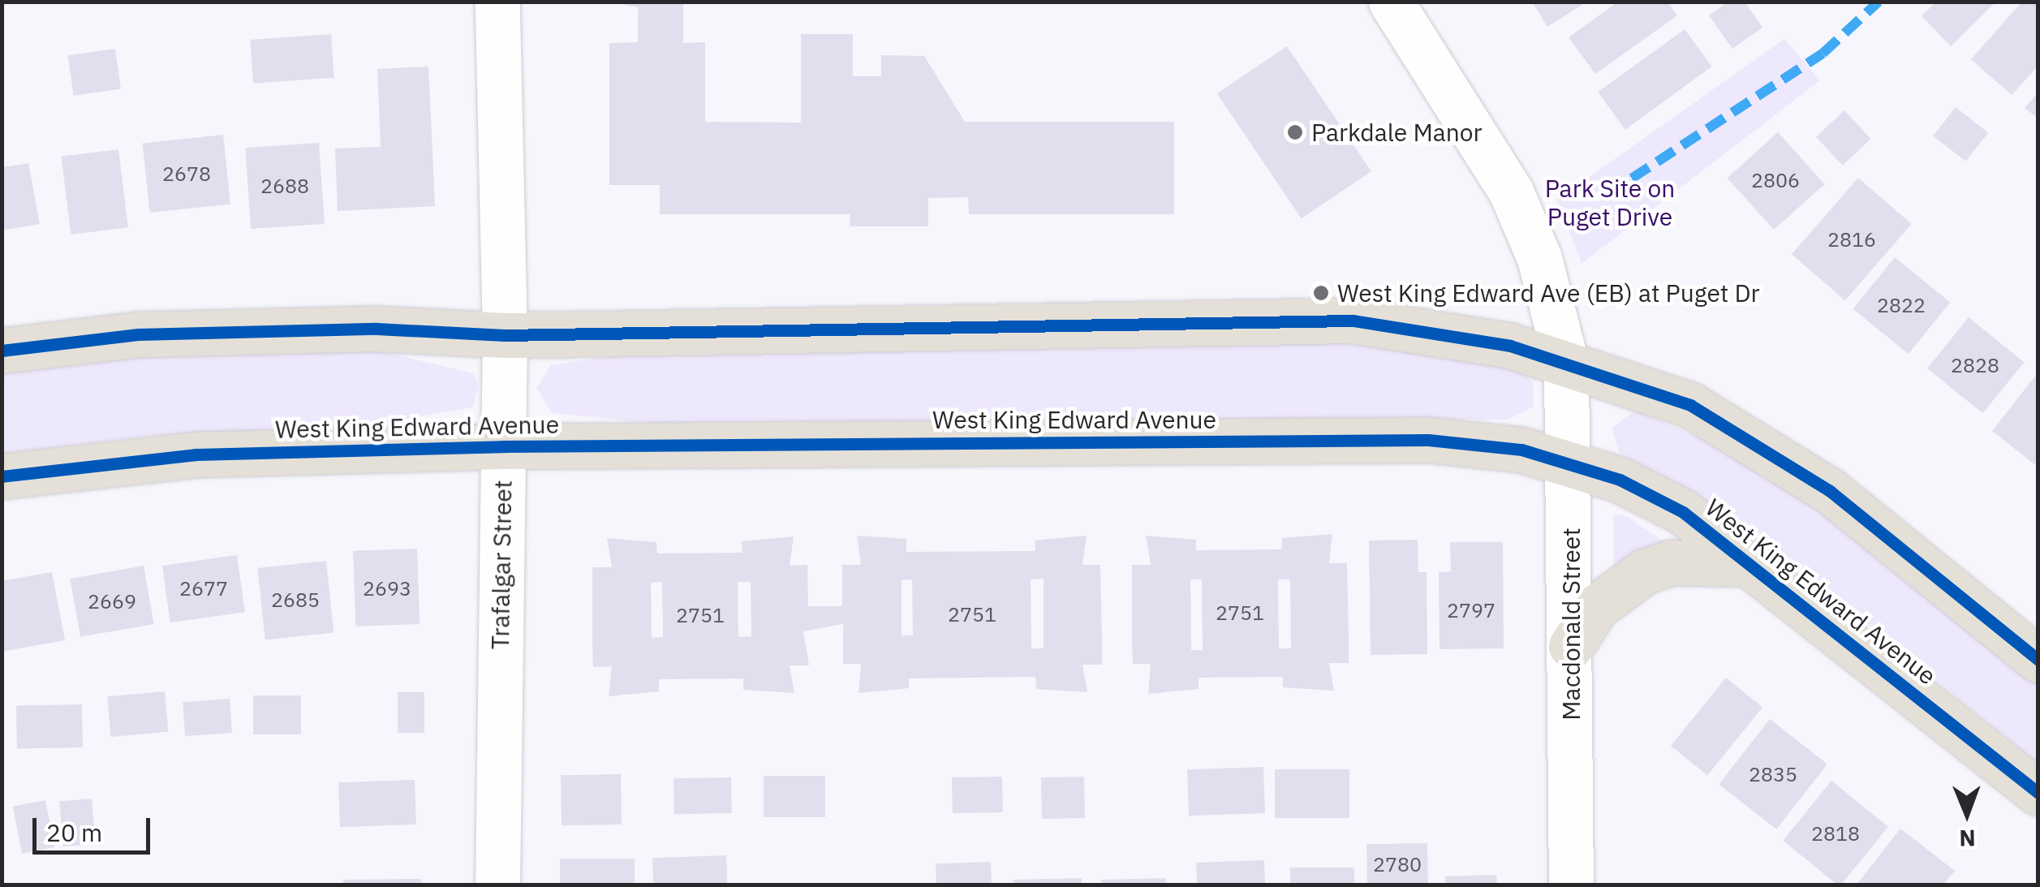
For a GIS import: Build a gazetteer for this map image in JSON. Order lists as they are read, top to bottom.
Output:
{
  "streets": {
    "main road": ["West King Edward Avenue"],
    "street": ["Trafalgar Street", "Macdonald Street"]
  },
  "crossings": [
    ["West King Edward Avenue", "Trafalgar Street"],
    ["West King Edward Avenue", "Macdonald Street"]
  ],
  "parks": ["Park Site on Puget Drive"],
  "places": ["Parkdale Manor", "West King Edward Ave (EB) at Puget Dr"],
  "house_numbers": [
    "2678",
    "2806",
    "2688",
    "2816",
    "2822",
    "2828",
    "2677",
    "2693",
    "2685",
    "2669",
    "2797",
    "2751",
    "2751",
    "2751",
    "2835",
    "2818",
    "2780"
  ],
  "scale_bar": "20 m",
  "north": "bottom"
}
